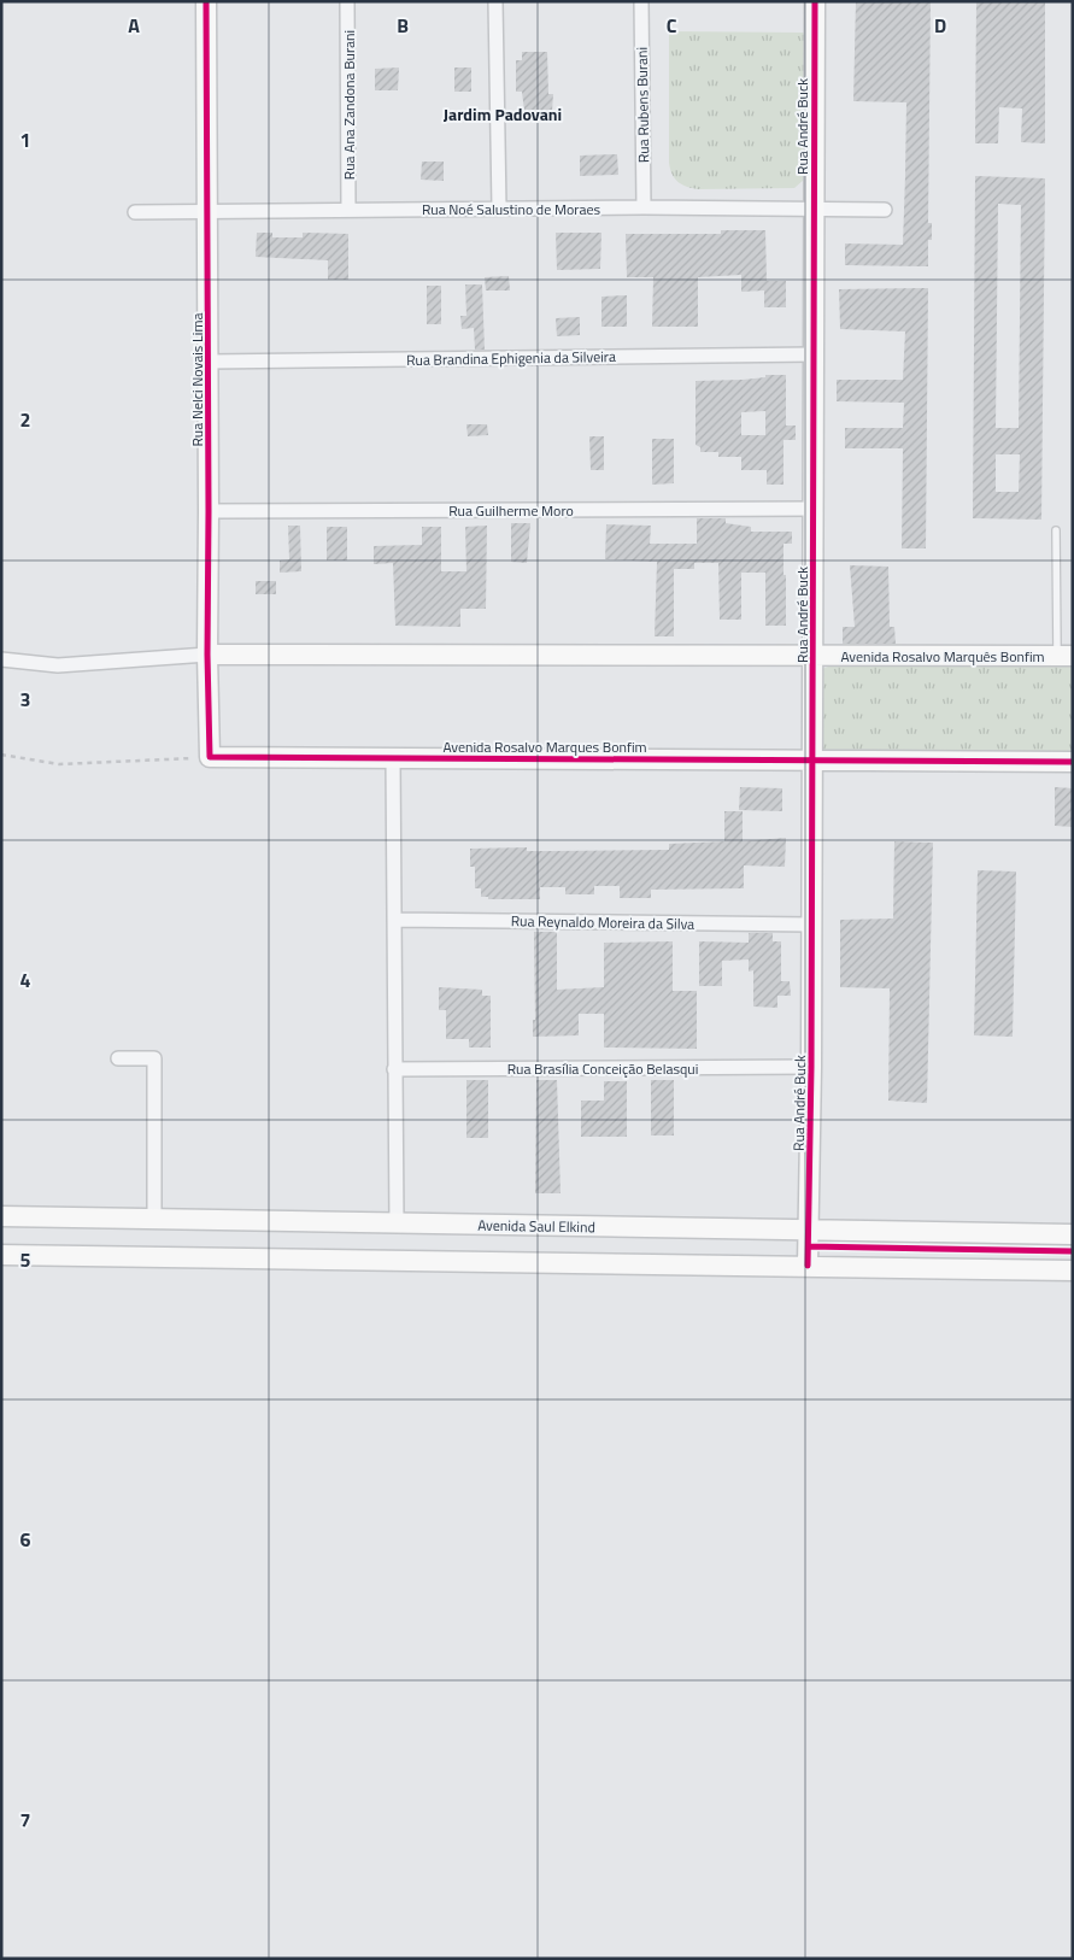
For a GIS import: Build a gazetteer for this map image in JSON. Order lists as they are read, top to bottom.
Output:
{
  "streets": {
    "street": [
      "Rua Ana Zandona Burani",
      "Rua Rubens Burani",
      "Rua André Buck",
      "Rua Noé Salustino de Moraes",
      "Rua Brandina Ephigenia da Silveira",
      "Rua Nelci Novais Lima",
      "Rua Guilherme Moro",
      "Avenida Rosalvo Marquês Bonfim",
      "Avenida Rosalvo Marques Bonfim",
      "Rua Reynaldo Moreira da Silva",
      "Rua Brasília Conceição Belasqui",
      "Avenida Saul Elkind"
    ]
  },
  "crossings": [
    ["Rua Ana Zandona Burani", "Rua Noé Salustino de Moraes"],
    ["Rua Rubens Burani", "Rua Noé Salustino de Moraes"],
    ["Rua André Buck", "Rua Noé Salustino de Moraes"],
    ["Rua André Buck", "Rua Brandina Ephigenia da Silveira"],
    ["Rua André Buck", "Rua Guilherme Moro"],
    ["Rua André Buck", "Avenida Rosalvo Marquês Bonfim"],
    ["Rua André Buck", "Avenida Rosalvo Marques Bonfim"],
    ["Rua André Buck", "Rua Reynaldo Moreira da Silva"],
    ["Rua André Buck", "Rua Brasília Conceição Belasqui"],
    ["Rua André Buck", "Avenida Saul Elkind"],
    ["Rua Noé Salustino de Moraes", "Rua Nelci Novais Lima"],
    ["Rua Brandina Ephigenia da Silveira", "Rua Nelci Novais Lima"],
    ["Rua Nelci Novais Lima", "Rua Guilherme Moro"],
    ["Rua Nelci Novais Lima", "Avenida Rosalvo Marques Bonfim"]
  ],
  "districts": ["Jardim Padovani"],
  "grid": {
    "columns": [
      "A",
      "B",
      "C",
      "D"
    ],
    "rows": [
      "1",
      "2",
      "3",
      "4",
      "5",
      "6",
      "7"
    ]
  }
}
